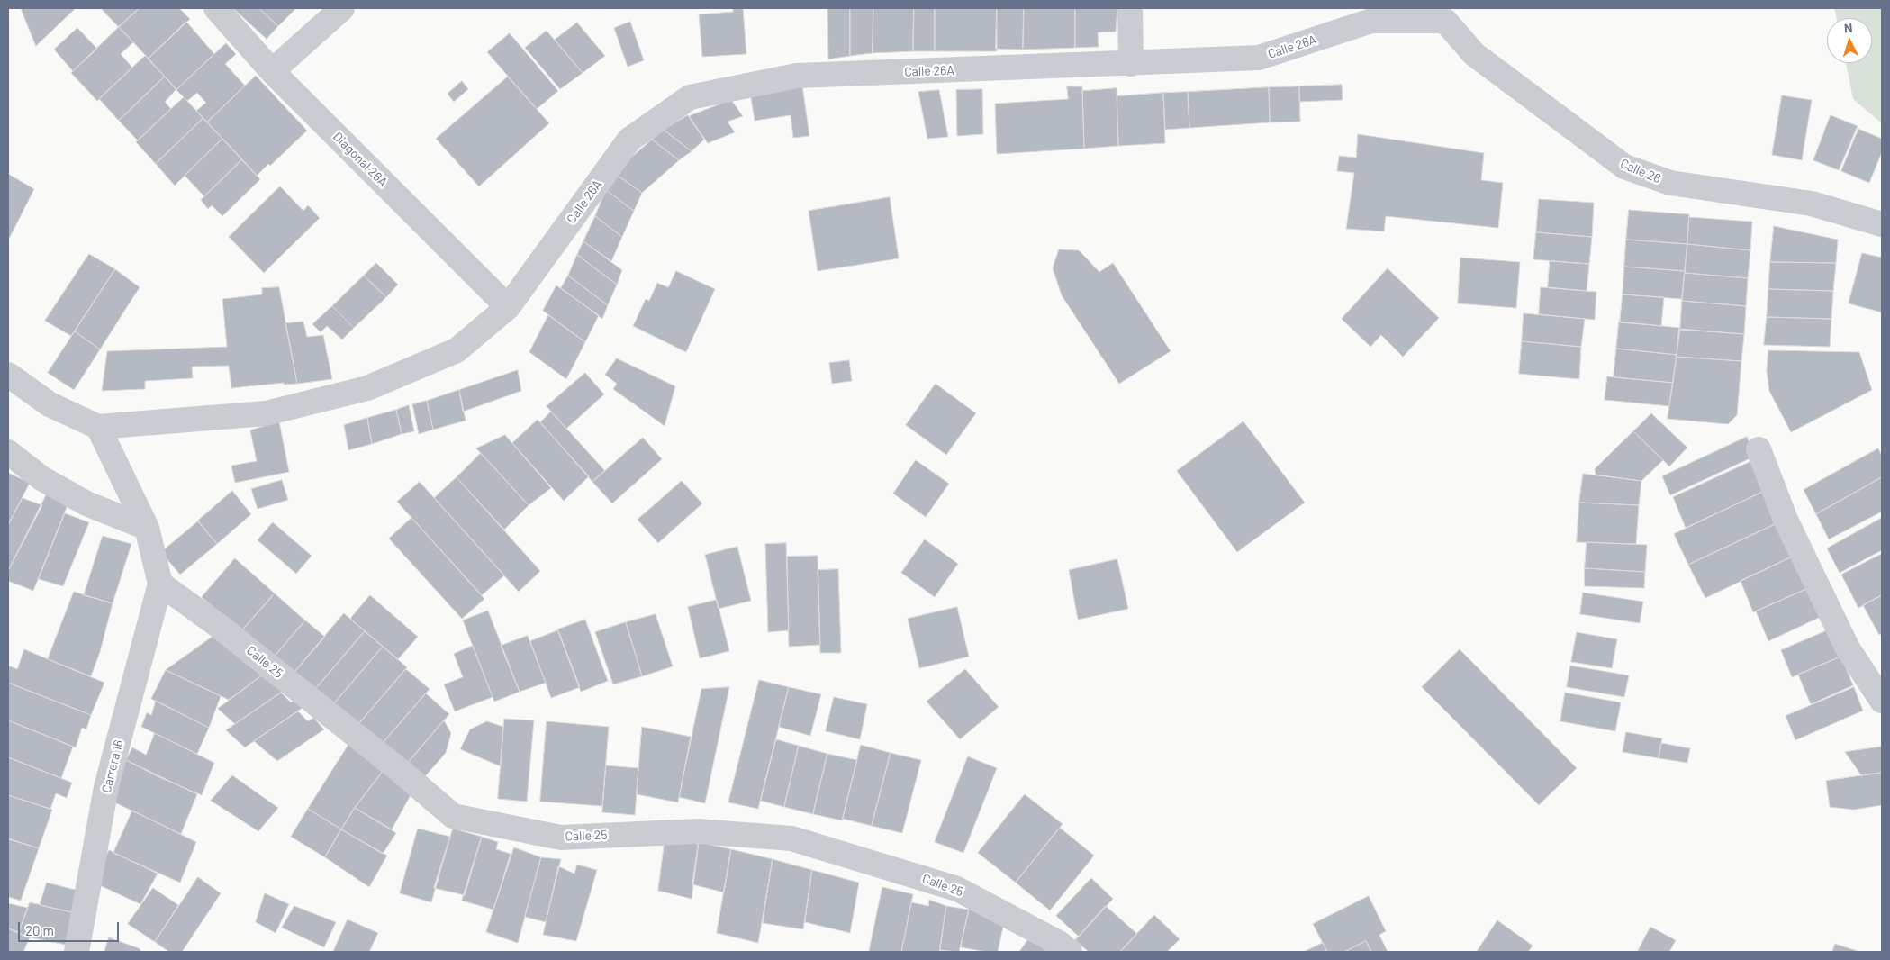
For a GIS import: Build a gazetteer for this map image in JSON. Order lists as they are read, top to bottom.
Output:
{
  "streets": {
    "street": [
      "Calle 26A",
      "Diagonal 26A",
      "Calle 26",
      "Calle 25",
      "Carrera 16"
    ]
  },
  "crossings": [
    ["Calle 26A", "Diagonal 26A"],
    ["Calle 26A", "Calle 26"],
    ["Calle 25", "Carrera 16"]
  ],
  "scale_bar": "20 m",
  "north": "top"
}
